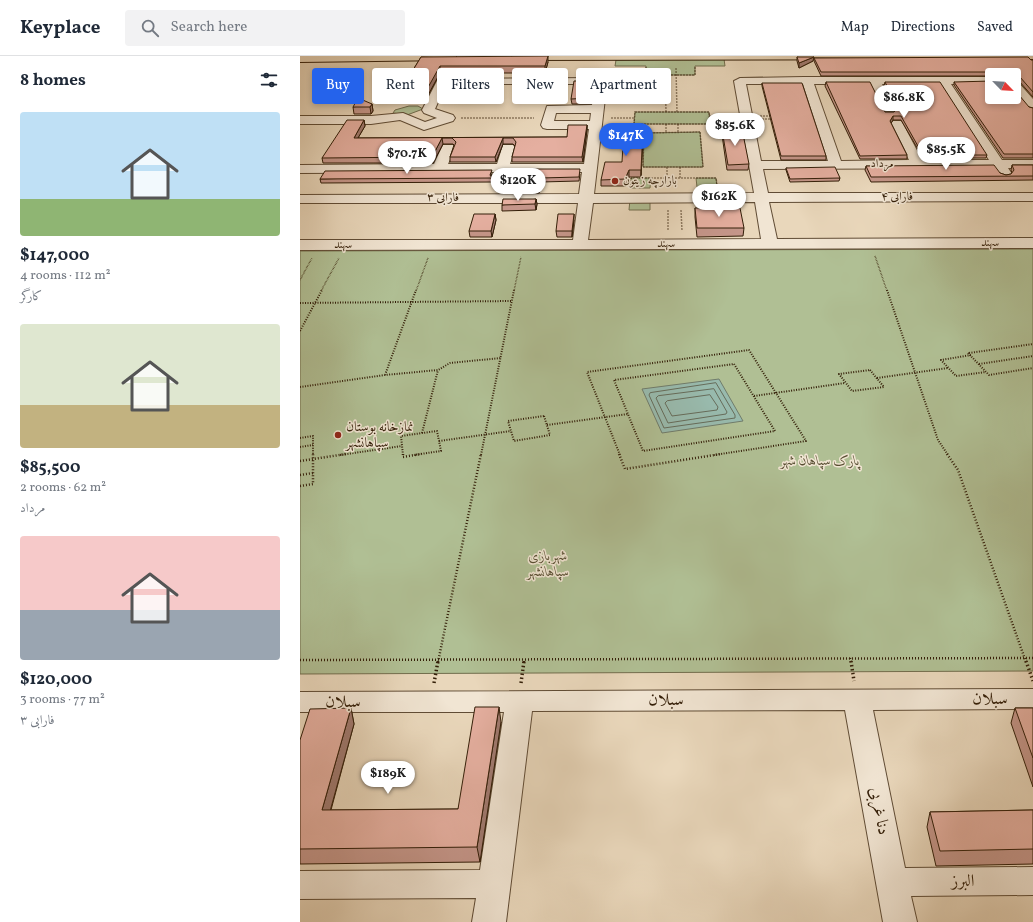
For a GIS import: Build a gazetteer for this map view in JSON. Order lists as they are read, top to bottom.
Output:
{
  "streets": {
    "street": [
      "مرداد",
      "فارابی ۴",
      "فارابی ۳",
      "سهند",
      "سبلان",
      "دنا غربی",
      "البرز"
    ]
  },
  "crossings": [
    ["فارابی ۴", "فارابی ۳"],
    ["سبلان", "دنا غربی"],
    ["دنا غربی", "البرز"]
  ],
  "parks": ["پارک سپاهان شهر", "شهربازی سپاهانشهر"],
  "places": ["بازارچه زیتون", "نمازخانه بوستان سپاهانشهر"],
  "north": "bottom right",
  "page": {
    "header": "Keyplace",
    "search": "Search here",
    "nav": ["Map", "Directions", "Saved"],
    "heading": "8 homes",
    "chip": [
      "Buy",
      "Rent",
      "Filters",
      "New",
      "Apartment"
    ],
    "price": [
      "$86.8K",
      "$85.6K",
      "$147K",
      "$85.5K",
      "$70.7K",
      "$120K",
      "$162K",
      "$189K"
    ],
    "list": [
      {
        "name": "$147,000",
        "note": "4 rooms · 112 m² · کارگر"
      },
      {
        "name": "$85,500",
        "note": "2 rooms · 62 m² · مرداد"
      },
      {
        "name": "$120,000",
        "note": "3 rooms · 77 m² · فارابی ۳"
      }
    ]
  }
}
